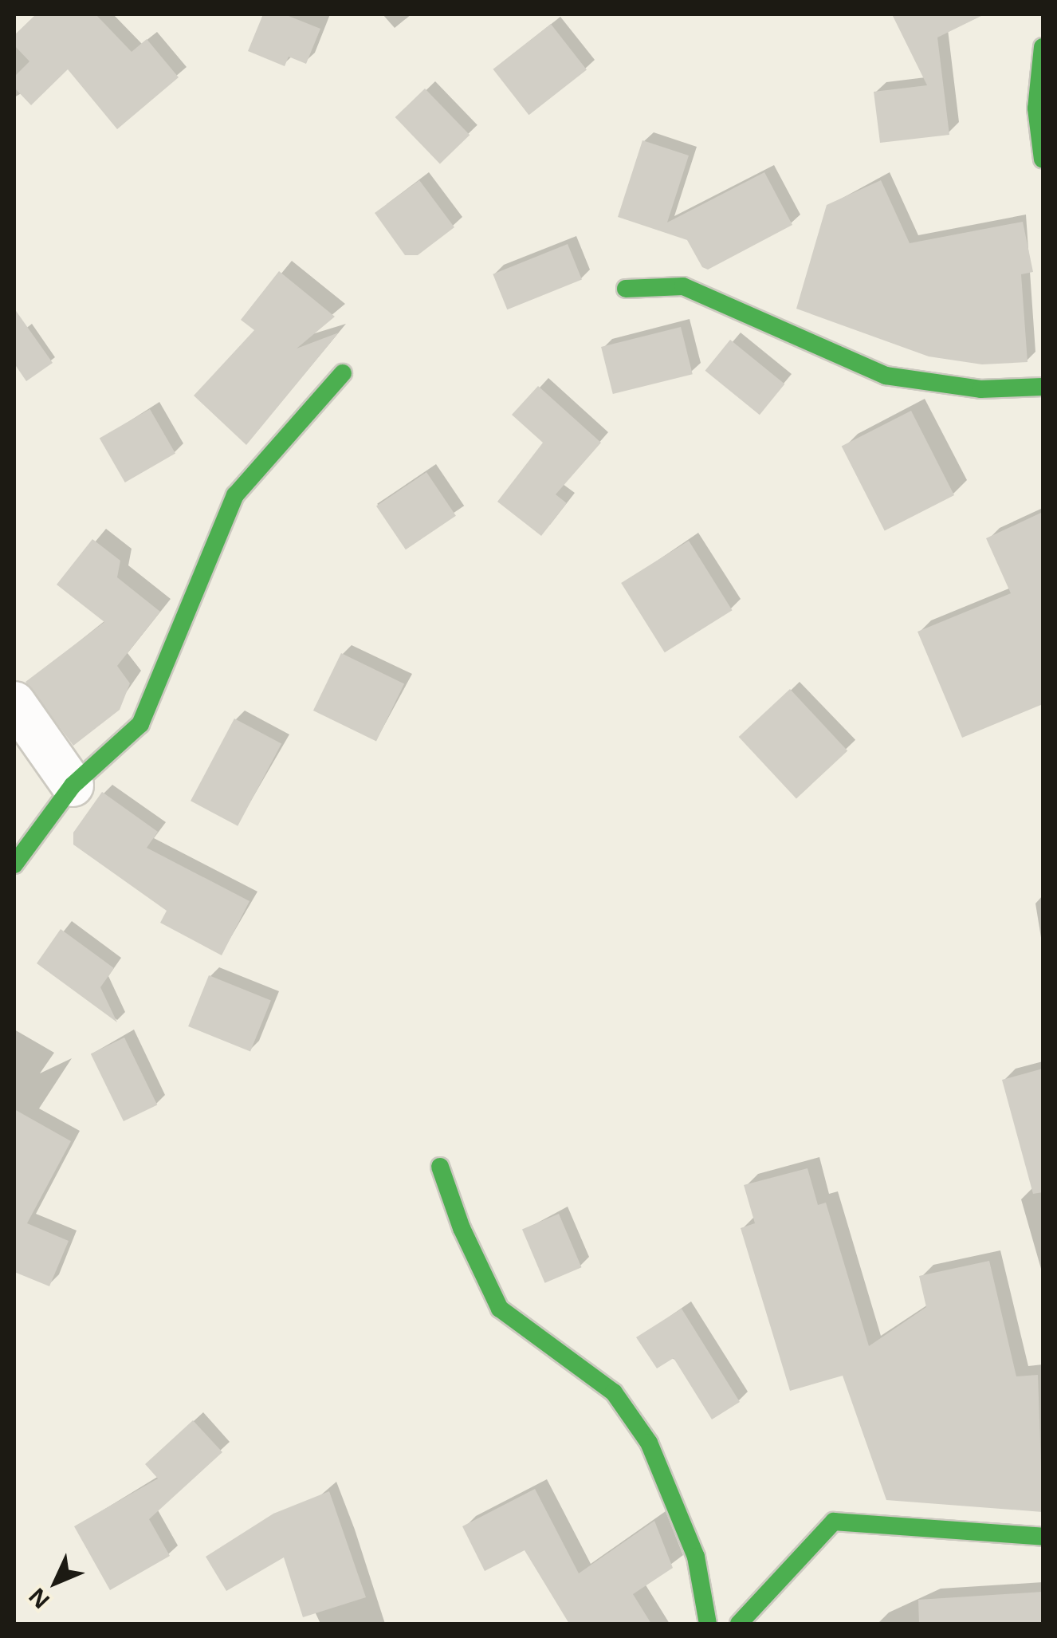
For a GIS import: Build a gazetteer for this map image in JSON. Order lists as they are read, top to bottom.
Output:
{
  "north": "bottom left"
}
